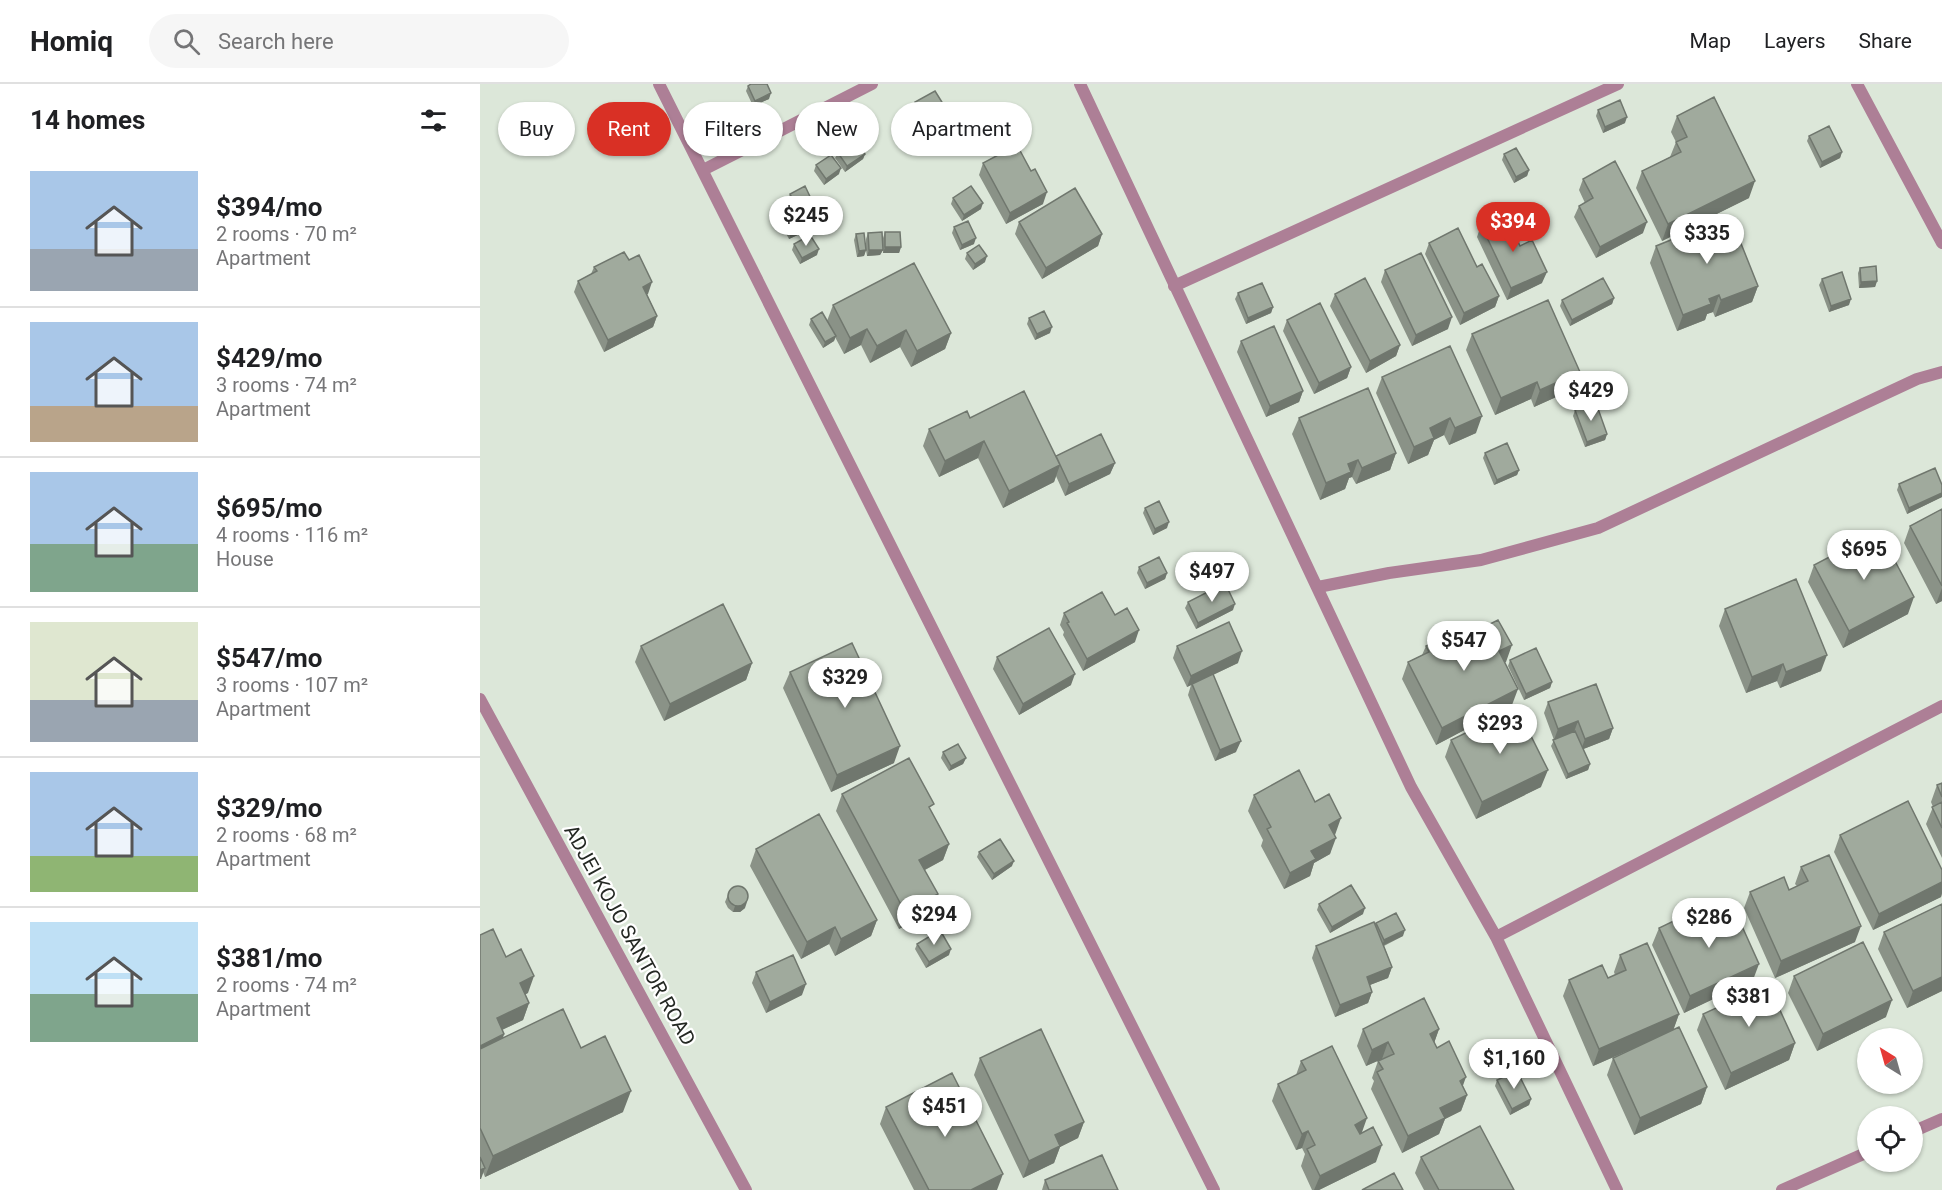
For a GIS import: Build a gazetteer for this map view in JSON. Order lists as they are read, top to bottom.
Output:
{
  "streets": {
    "street": ["ADJEI KOJO SANTOR ROAD"]
  },
  "north": "top left",
  "page": {
    "header": "Homiq",
    "search": "Search here",
    "nav": ["Map", "Layers", "Share"],
    "heading": "14 homes",
    "chip": [
      "Buy",
      "Rent",
      "Filters",
      "New",
      "Apartment"
    ],
    "list": [
      {
        "name": "$394/mo",
        "note": "2 rooms · 70 m² · Apartment"
      },
      {
        "name": "$429/mo",
        "note": "3 rooms · 74 m² · Apartment"
      },
      {
        "name": "$695/mo",
        "note": "4 rooms · 116 m² · House"
      },
      {
        "name": "$547/mo",
        "note": "3 rooms · 107 m² · Apartment"
      },
      {
        "name": "$329/mo",
        "note": "2 rooms · 68 m² · Apartment"
      },
      {
        "name": "$381/mo",
        "note": "2 rooms · 74 m² · Apartment"
      }
    ],
    "price": [
      "$245",
      "$394",
      "$335",
      "$429",
      "$695",
      "$497",
      "$547",
      "$329",
      "$293",
      "$294",
      "$286",
      "$381",
      "$1,160",
      "$451"
    ]
  }
}
